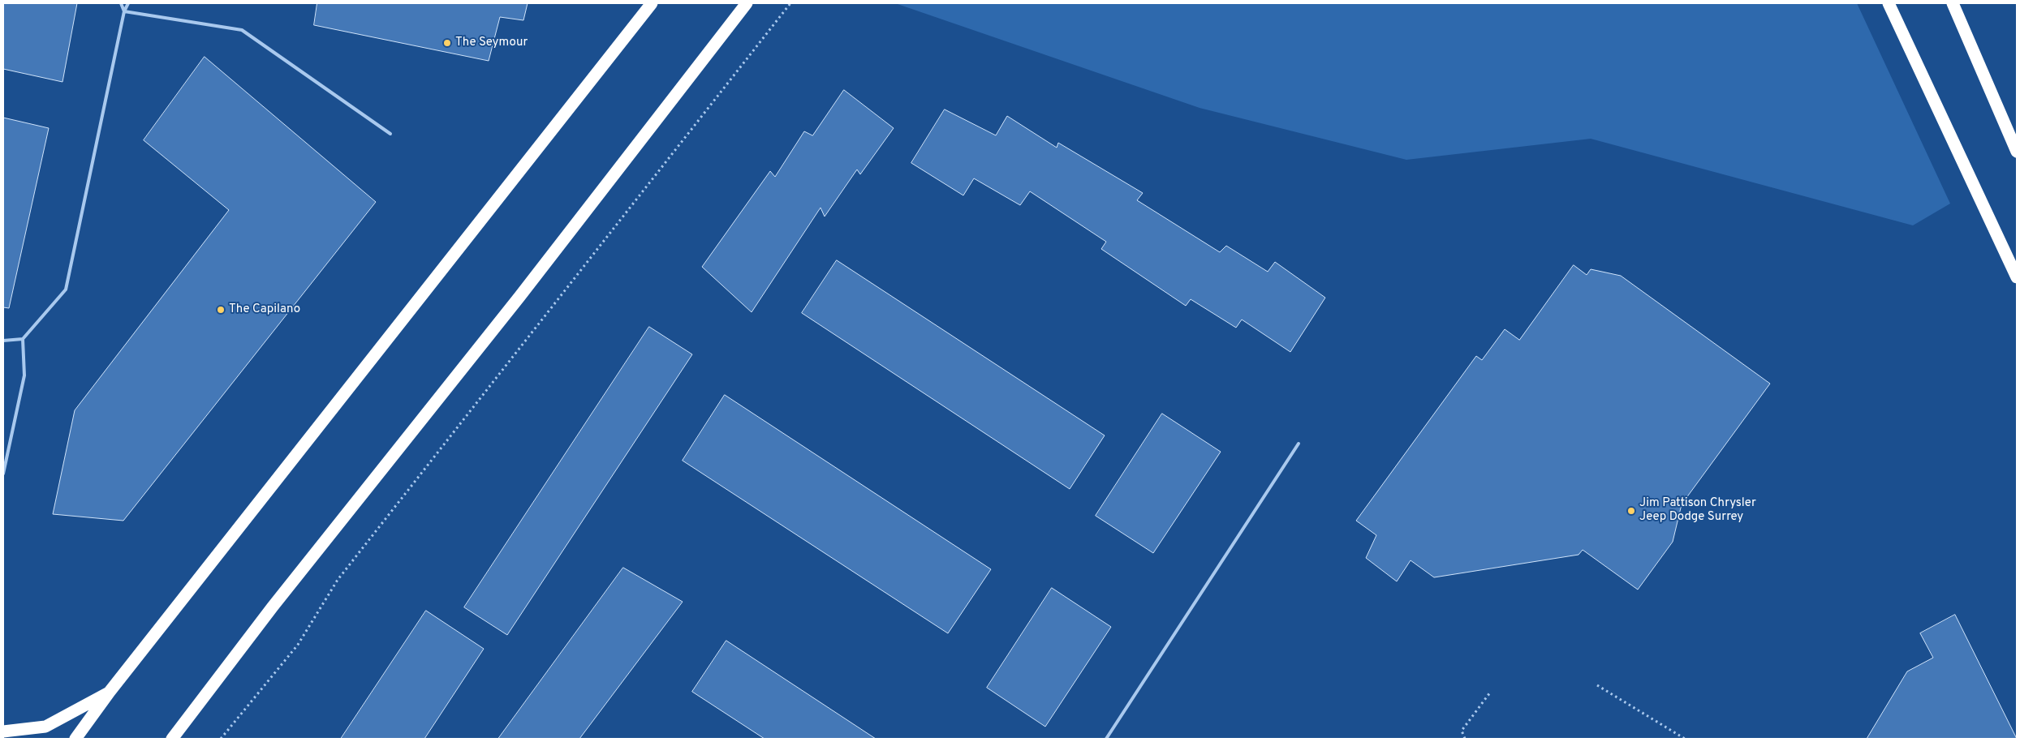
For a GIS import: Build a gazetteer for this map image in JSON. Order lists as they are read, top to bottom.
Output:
{
  "places": ["The Seymour", "The Capilano", "Jim Pattison Chrysler Jeep Dodge Surrey"]
}
